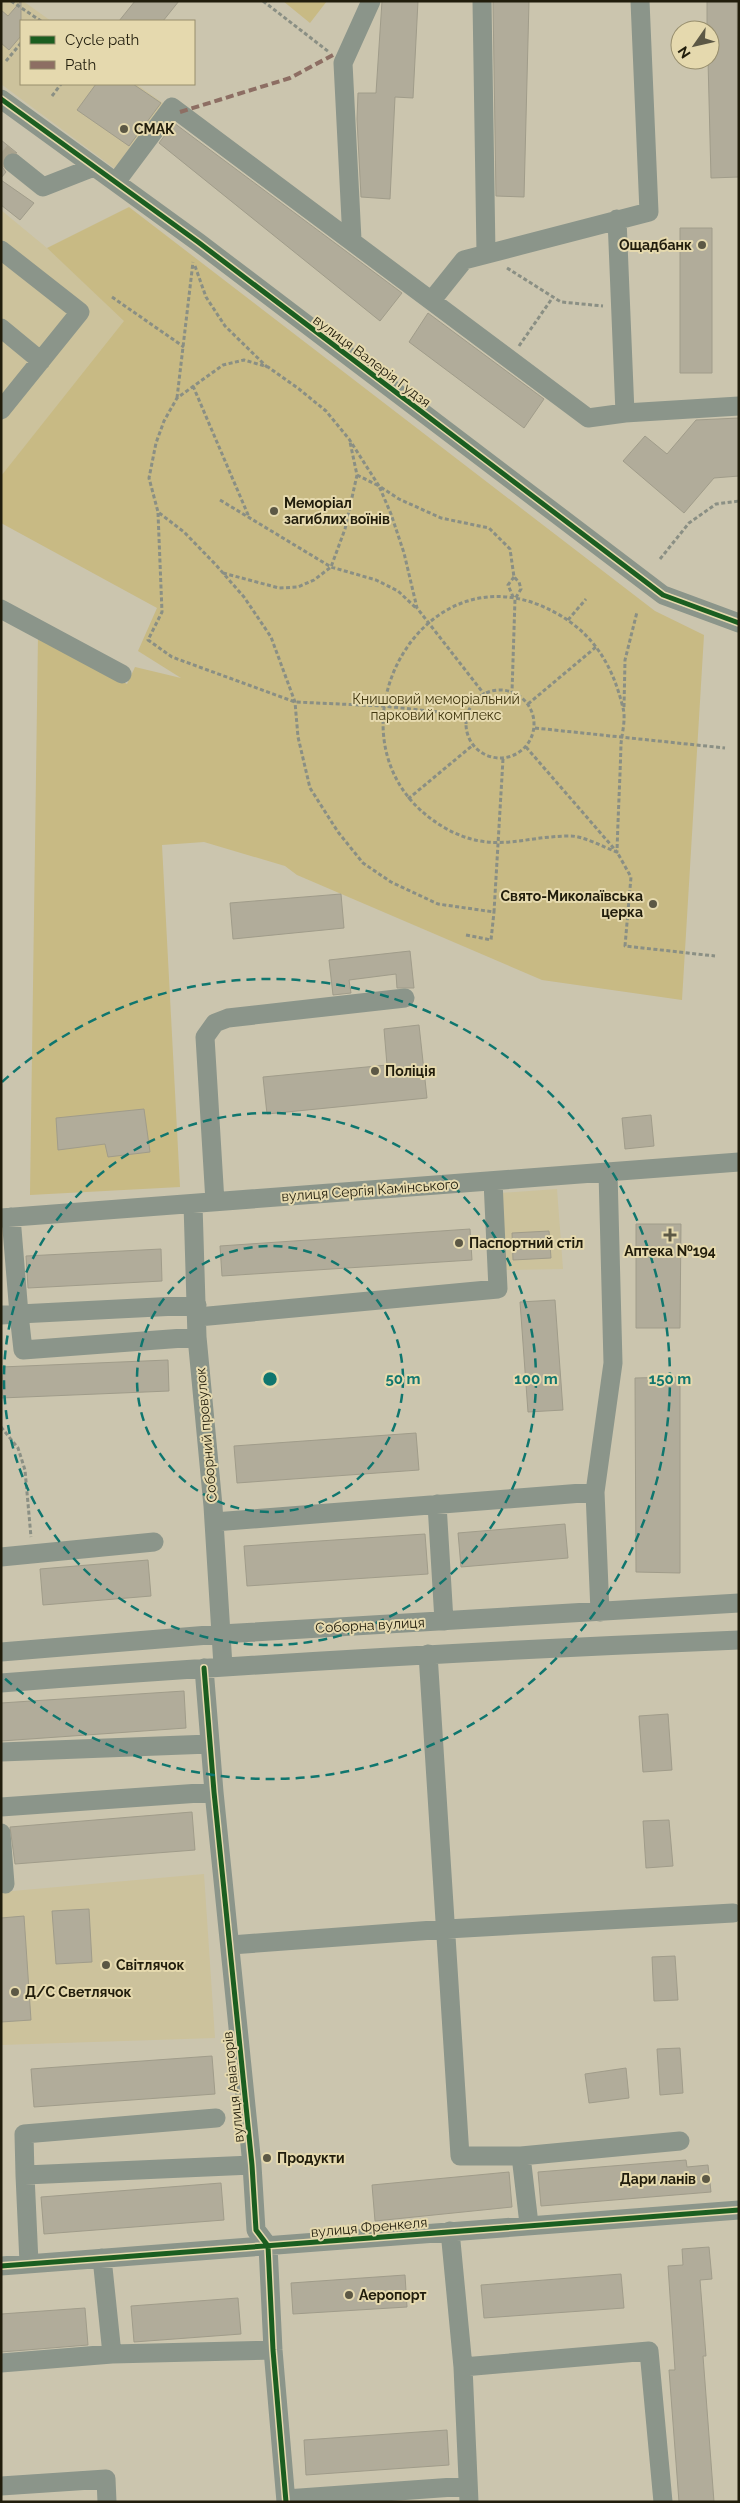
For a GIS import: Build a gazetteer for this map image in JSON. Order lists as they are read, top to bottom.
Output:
{
  "streets": {
    "street": [
      "вулиця Валерія Гудзя",
      "вулиця Сергія Камінського",
      "Соборний провулок",
      "Соборна вулиця",
      "вулиця Авіаторів",
      "вулиця Френкеля"
    ]
  },
  "crossings": [
    ["вулиця Сергія Камінського", "Соборний провулок"],
    ["Соборний провулок", "Соборна вулиця"],
    ["Соборний провулок", "вулиця Авіаторів"],
    ["вулиця Авіаторів", "вулиця Френкеля"]
  ],
  "parks": ["Книшовий меморіальний парковий комплекс"],
  "places": {
    "other": [
      "СМАК",
      "Ощадбанк",
      "Меморіал загиблих воїнів",
      "Свято-Миколаївська церка",
      "Поліція",
      "Паспортний стіл",
      "Світлячок",
      "Д/С Светлячок",
      "Продукти",
      "Дари ланів",
      "Аеропорт"
    ],
    "health": ["Аптека №194"]
  },
  "legend": ["Cycle path", "Path"],
  "north": "bottom left",
  "rings": ["50 m", "100 m", "150 m"]
}
